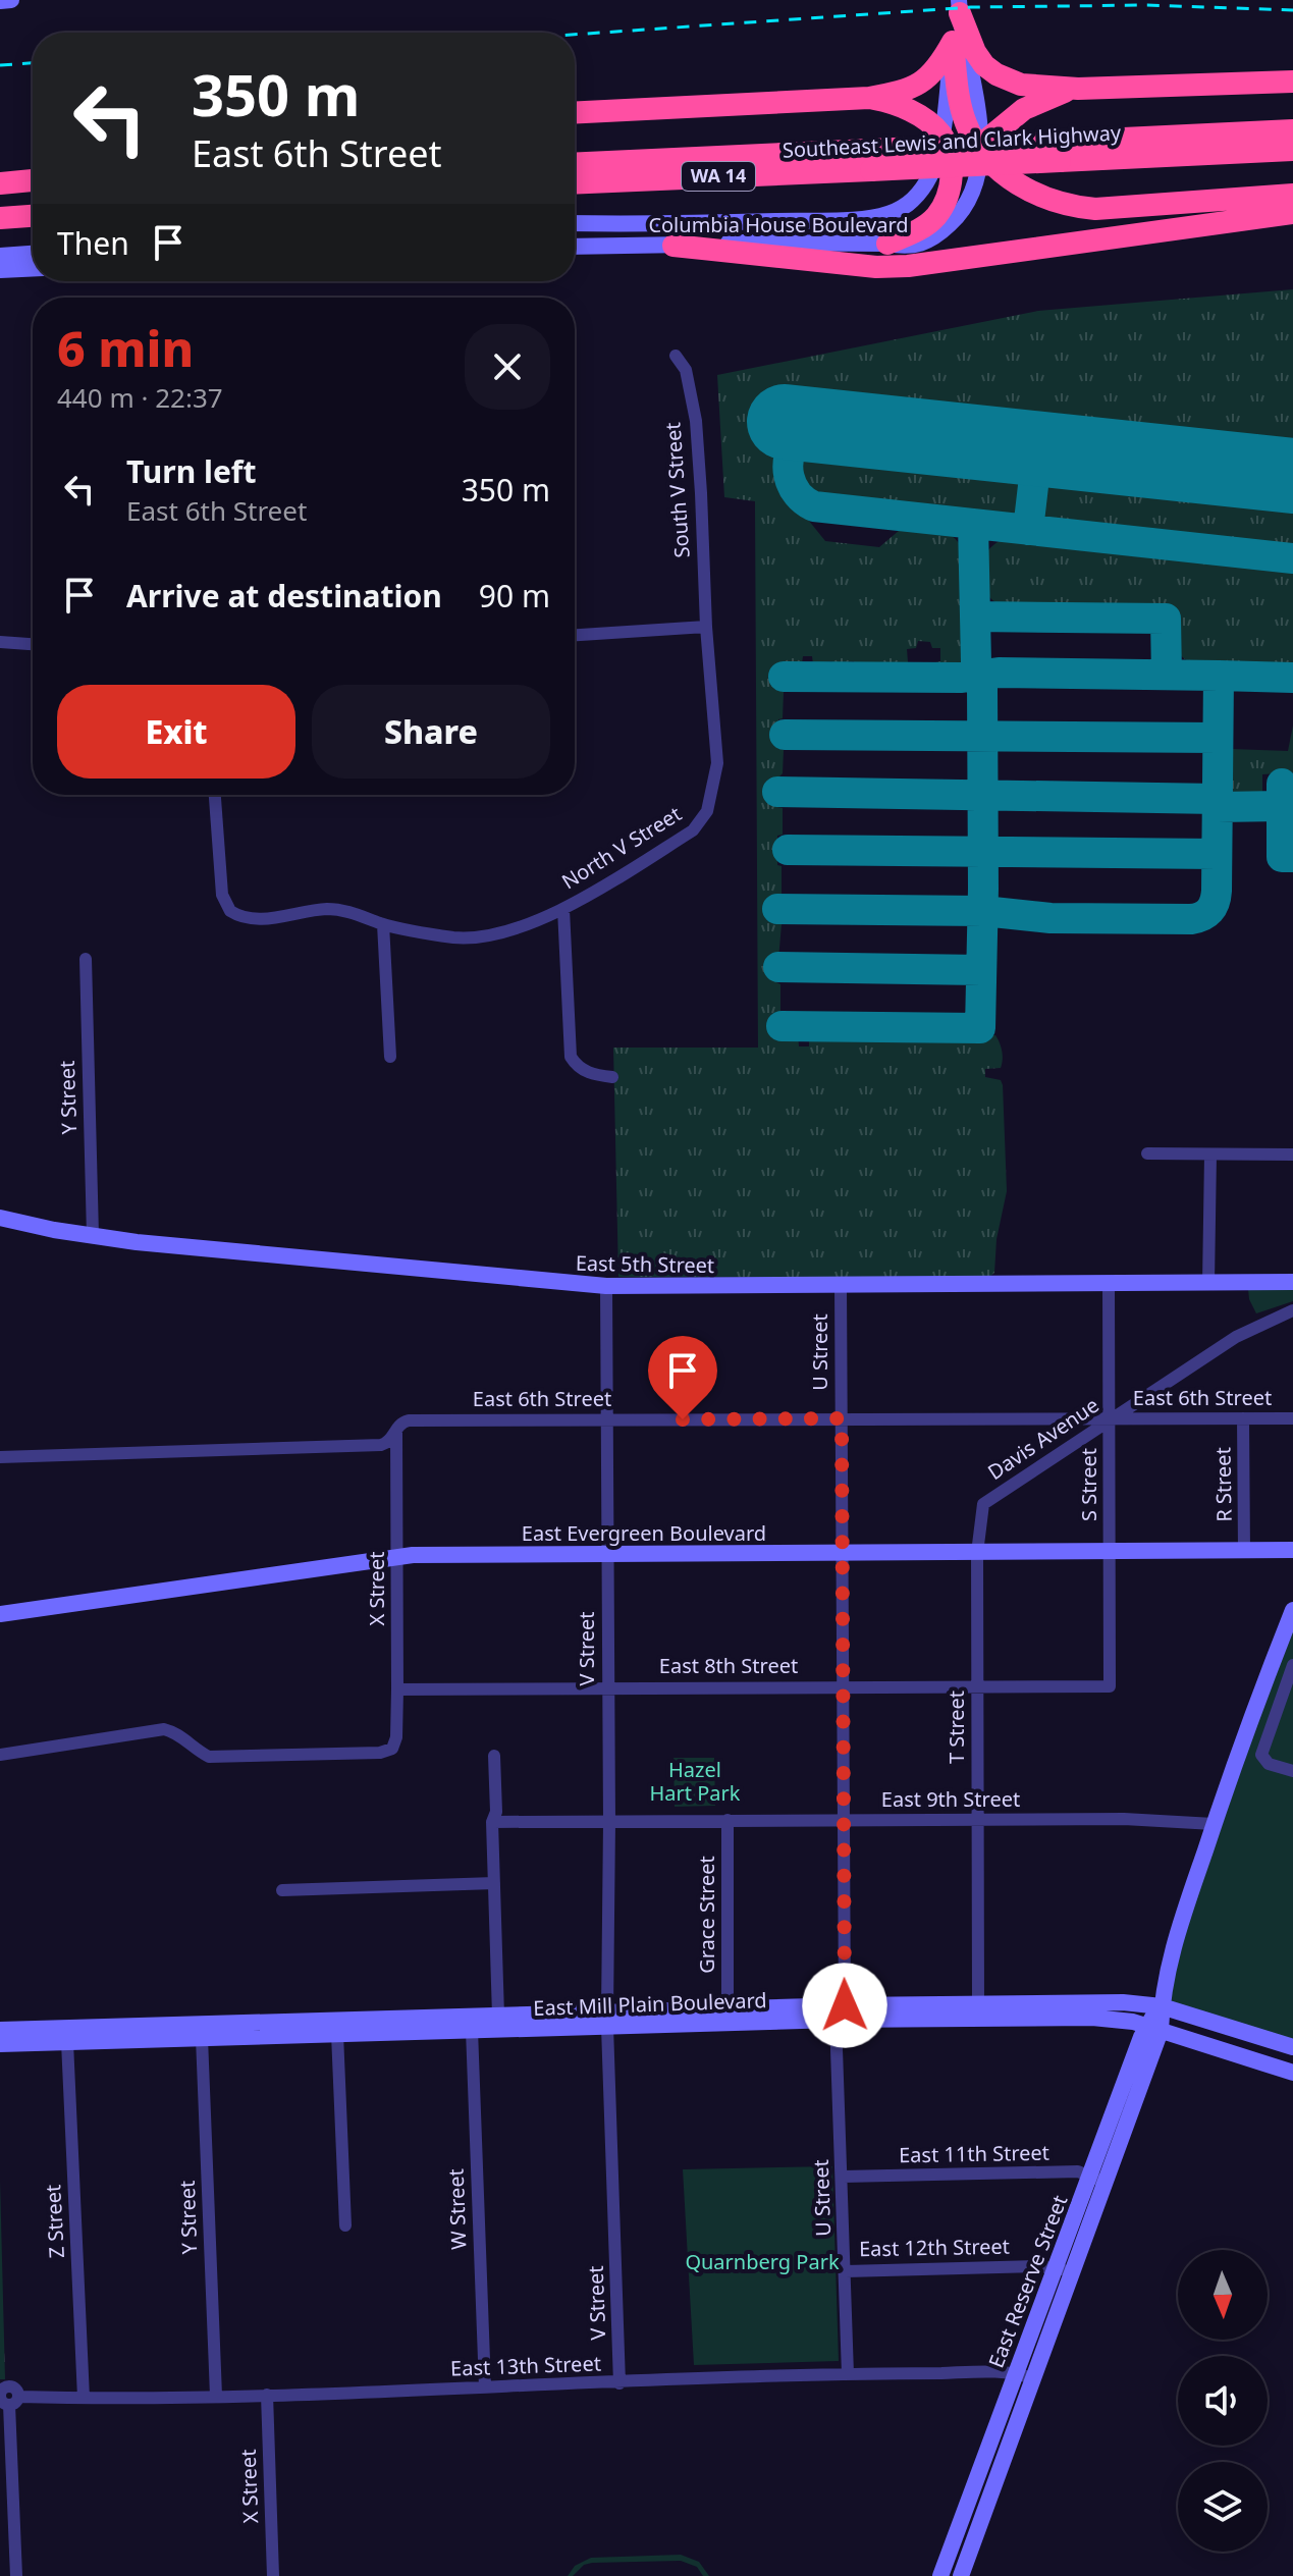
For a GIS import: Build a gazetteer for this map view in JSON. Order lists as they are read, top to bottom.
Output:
{
  "streets": {
    "highway": ["Southeast Lewis and Clark Highway", "WA 14"],
    "street": [
      "Columbia House Boulevard",
      "South V Street",
      "North V Street",
      "Y Street",
      "East 5th Street",
      "U Street",
      "East 6th Street",
      "Davis Avenue",
      "S Street",
      "R Street",
      "East Evergreen Boulevard",
      "X Street",
      "V Street",
      "East 8th Street",
      "T Street",
      "East 9th Street",
      "Grace Street",
      "East Mill Plain Boulevard",
      "East 11th Street",
      "W Street",
      "Z Street",
      "East 12th Street",
      "East Reserve Street",
      "East 13th Street"
    ]
  },
  "crossings": [
    ["South V Street", "North V Street"],
    ["Y Street", "East 5th Street"],
    ["Y Street", "East Mill Plain Boulevard"],
    ["Y Street", "East 13th Street"],
    ["East 5th Street", "U Street"],
    ["East 5th Street", "S Street"],
    ["East 5th Street", "V Street"],
    ["U Street", "East 6th Street"],
    ["U Street", "East Evergreen Boulevard"],
    ["U Street", "East 8th Street"],
    ["U Street", "East 9th Street"],
    ["U Street", "East Mill Plain Boulevard"],
    ["U Street", "East 11th Street"],
    ["U Street", "East 12th Street"],
    ["U Street", "East 13th Street"],
    ["East 6th Street", "Davis Avenue"],
    ["East 6th Street", "S Street"],
    ["East 6th Street", "R Street"],
    ["East 6th Street", "X Street"],
    ["East 6th Street", "V Street"],
    ["Davis Avenue", "S Street"],
    ["Davis Avenue", "T Street"],
    ["S Street", "East Evergreen Boulevard"],
    ["S Street", "East 8th Street"],
    ["R Street", "East Evergreen Boulevard"],
    ["East Evergreen Boulevard", "X Street"],
    ["East Evergreen Boulevard", "V Street"],
    ["East Evergreen Boulevard", "T Street"],
    ["X Street", "East 8th Street"],
    ["X Street", "East 13th Street"],
    ["V Street", "East 8th Street"],
    ["V Street", "East 9th Street"],
    ["V Street", "East Mill Plain Boulevard"],
    ["V Street", "East 13th Street"],
    ["East 8th Street", "T Street"],
    ["T Street", "East 9th Street"],
    ["T Street", "East Mill Plain Boulevard"],
    ["East 9th Street", "Grace Street"],
    ["East 9th Street", "East Reserve Street"],
    ["Grace Street", "East Mill Plain Boulevard"],
    ["East Mill Plain Boulevard", "W Street"],
    ["East Mill Plain Boulevard", "Z Street"],
    ["East Mill Plain Boulevard", "East Reserve Street"],
    ["East 11th Street", "East Reserve Street"],
    ["W Street", "East 13th Street"],
    ["Z Street", "East 13th Street"],
    ["East 12th Street", "East Reserve Street"],
    ["East Reserve Street", "East 13th Street"]
  ],
  "parks": ["Hazel Hart Park", "Quarnberg Park"],
  "north": "bottom",
  "page": {
    "turn": ["350 m", "East 6th Street"],
    "then": "Then",
    "heading": ["6 min", "440 m · 22:37"],
    "list": [
      {
        "name": "Turn left",
        "note": "East 6th Street",
        "value": "350 m"
      },
      {
        "name": "Arrive at destination",
        "value": "90 m"
      }
    ],
    "buttons": ["Exit", "Share"]
  }
}
